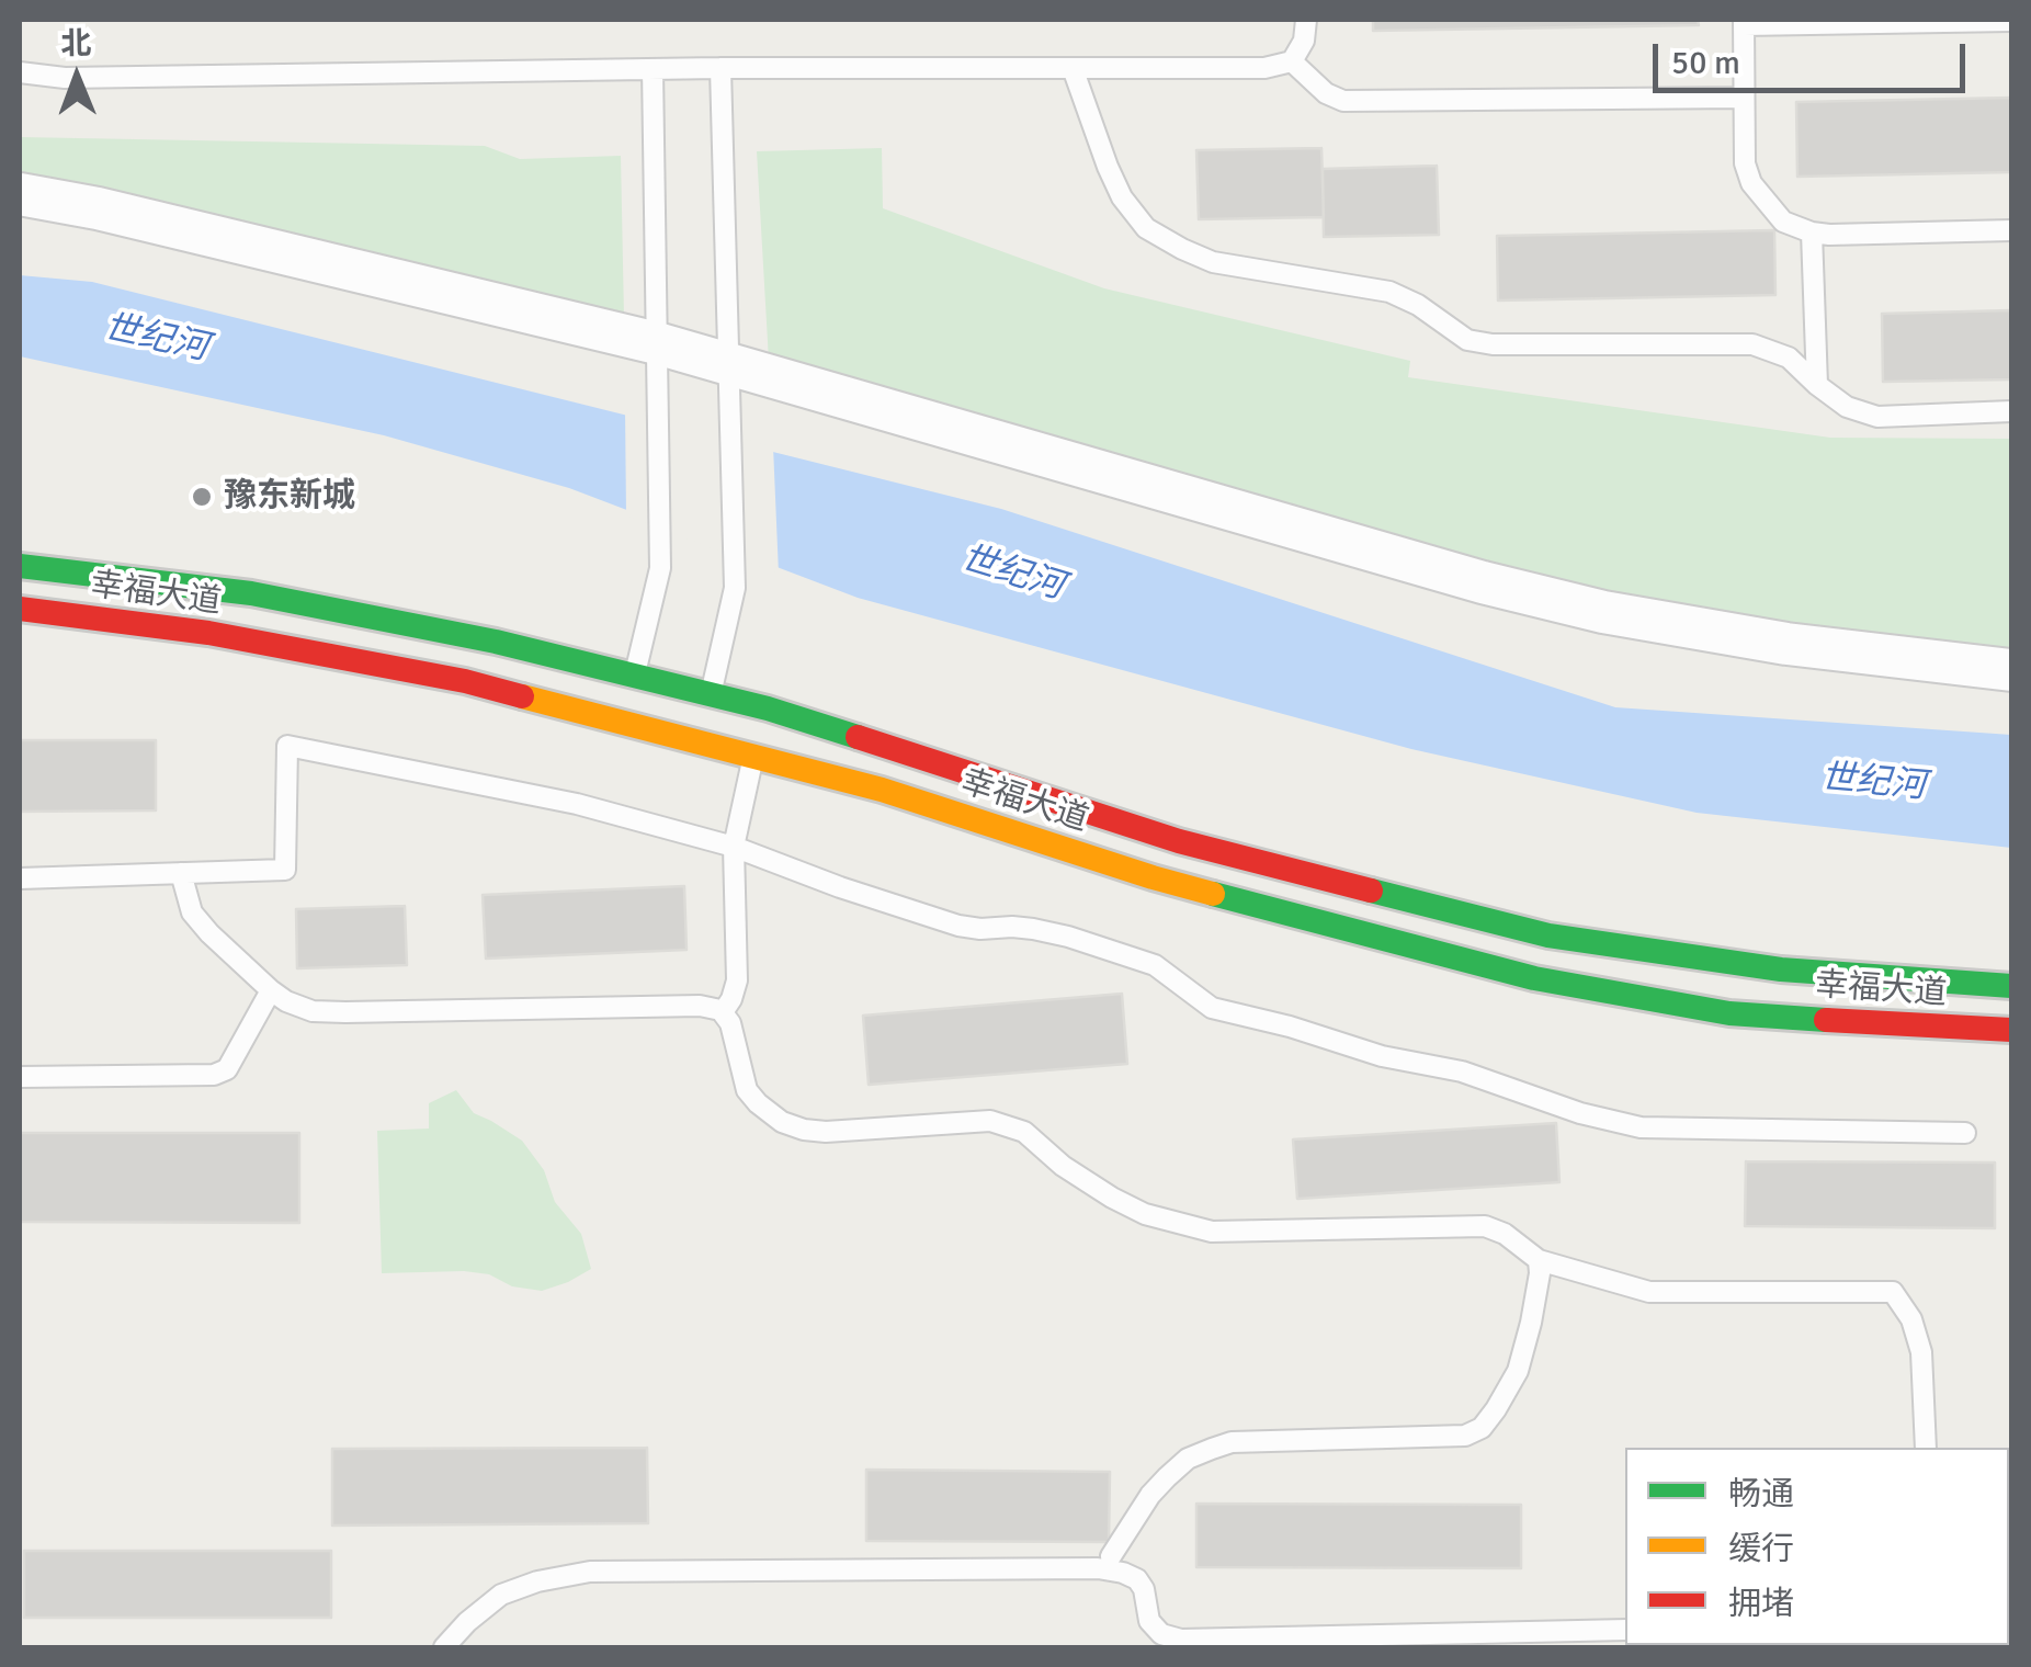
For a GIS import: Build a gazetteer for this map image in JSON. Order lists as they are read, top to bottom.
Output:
{
  "streets": {
    "main road": ["幸福大道"]
  },
  "water": ["世纪河"],
  "places": ["豫东新城"],
  "legend": ["畅通", "缓行", "拥堵"],
  "scale_bar": "50 m",
  "north": "top"
}
